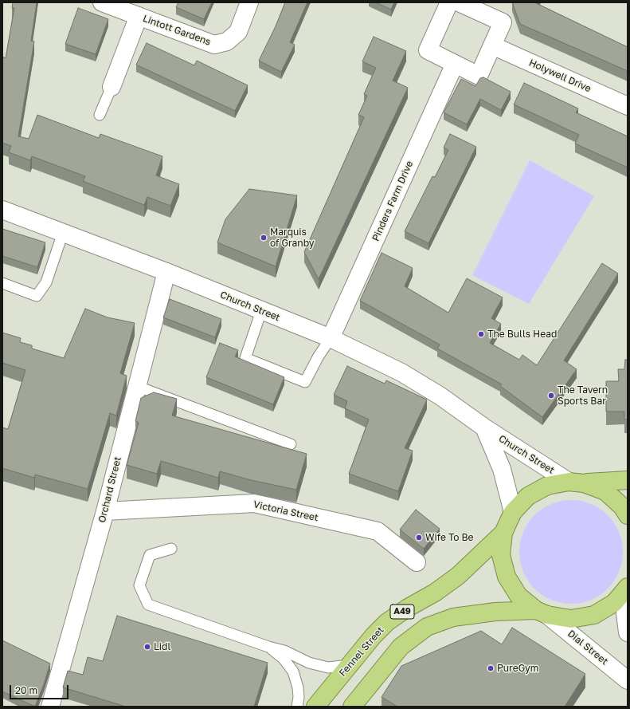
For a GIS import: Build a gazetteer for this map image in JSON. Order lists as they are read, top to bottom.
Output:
{
  "streets": {
    "highway": ["A49", "Fennel Street"],
    "street": [
      "Lintott Gardens",
      "Holywell Drive",
      "Pinders Farm Drive",
      "Church Street",
      "Orchard Street",
      "Victoria Street",
      "Dial Street"
    ]
  },
  "crossings": [
    ["Pinders Farm Drive", "Church Street"],
    ["Church Street", "Orchard Street"],
    ["Church Street", "A49"],
    ["Orchard Street", "Victoria Street"],
    ["A49", "Dial Street"],
    ["A49", "Fennel Street"]
  ],
  "places": [
    "Marquis of Granby",
    "The Bulls Head",
    "The Tavern Sports Bar",
    "Wife To Be",
    "Lidl",
    "PureGym"
  ],
  "scale_bar": "20 m"
}
